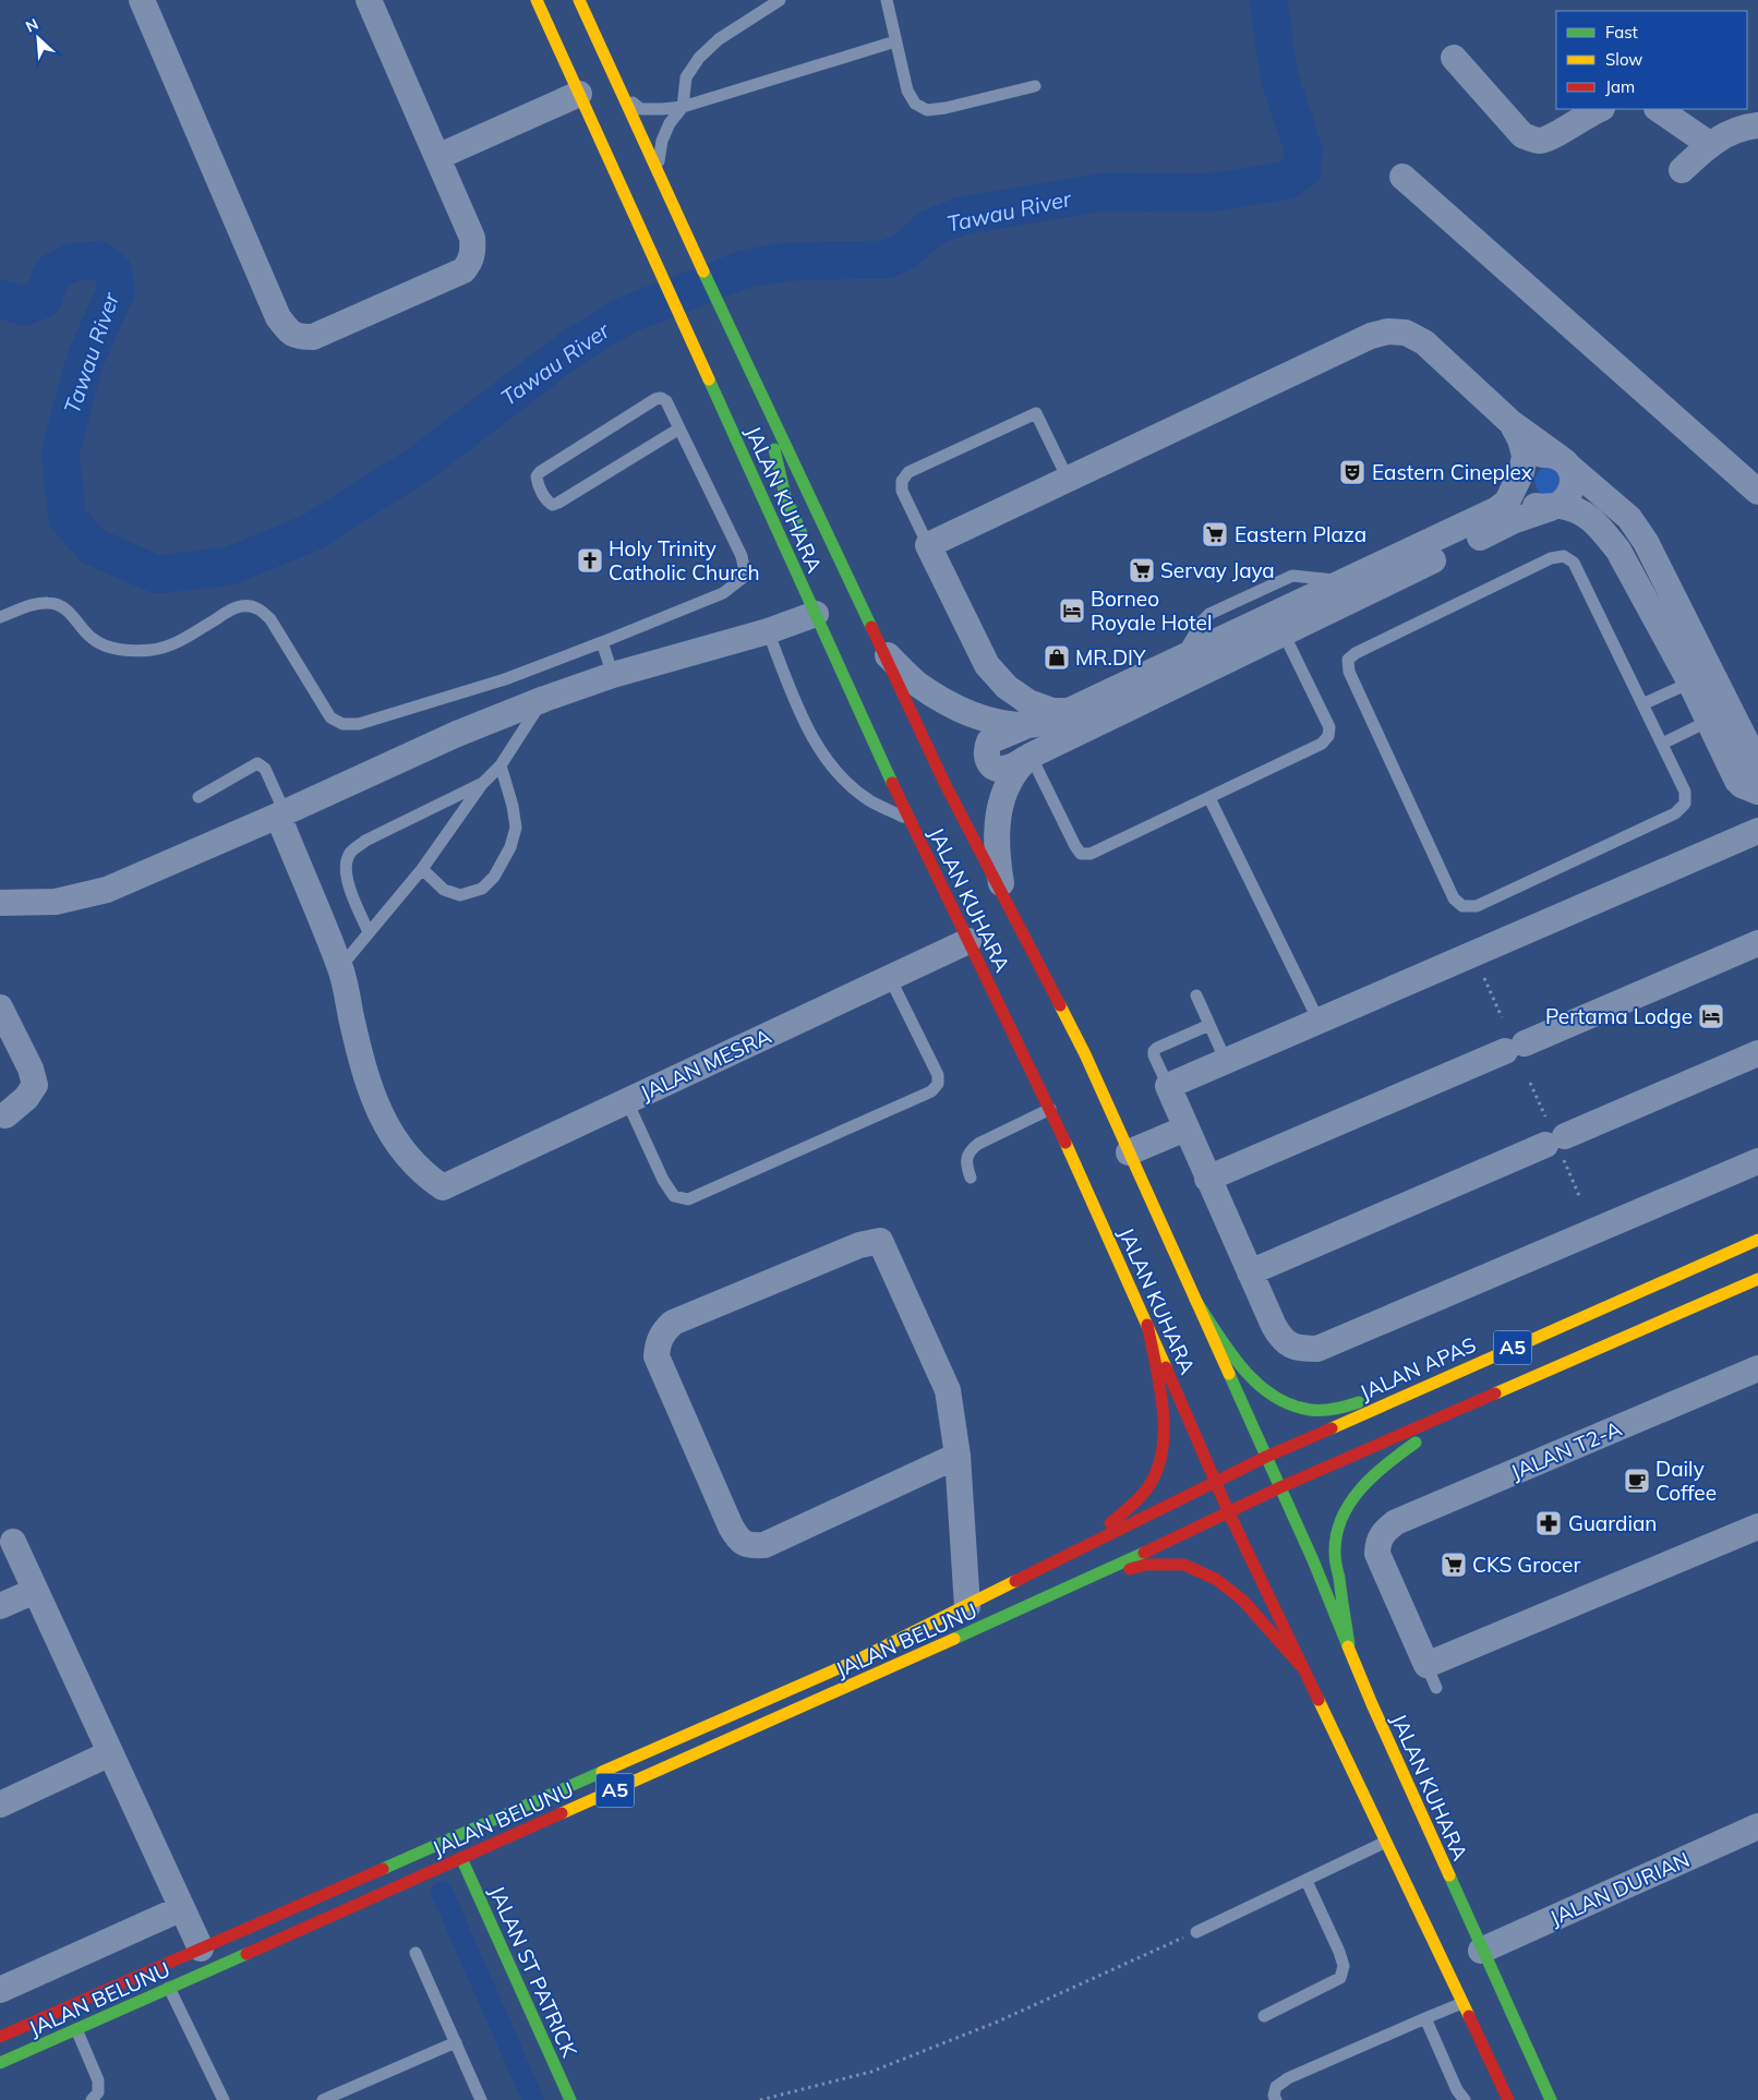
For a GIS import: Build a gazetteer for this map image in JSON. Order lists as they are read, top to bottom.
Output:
{
  "streets": {
    "main road": [
      "JALAN KUHARA",
      "A5",
      "JALAN APAS",
      "JALAN BELUNU",
      "JALAN ST PATRICK"
    ],
    "street": ["JALAN MESRA", "JALAN T2-A", "JALAN DURIAN"]
  },
  "crossings": [
    ["JALAN KUHARA", "JALAN MESRA"],
    ["JALAN KUHARA", "A5"],
    ["JALAN KUHARA", "JALAN APAS"],
    ["JALAN KUHARA", "JALAN BELUNU"],
    ["JALAN KUHARA", "JALAN DURIAN"],
    ["A5", "JALAN BELUNU"],
    ["JALAN APAS", "JALAN BELUNU"],
    ["JALAN BELUNU", "JALAN ST PATRICK"]
  ],
  "water": ["Tawau River"],
  "places": {
    "theatre": ["Eastern Cineplex"],
    "supermarket": ["Eastern Plaza", "Servay Jaya", "CKS Grocer"],
    "church": ["Holy Trinity Catholic Church"],
    "hotel": ["Borneo Royale Hotel", "Pertama Lodge"],
    "shop": ["MR.DIY"],
    "cafe": ["Daily Coffee"],
    "pharmacy": ["Guardian"]
  },
  "legend": ["Fast", "Slow", "Jam"],
  "north": "top left"
}
